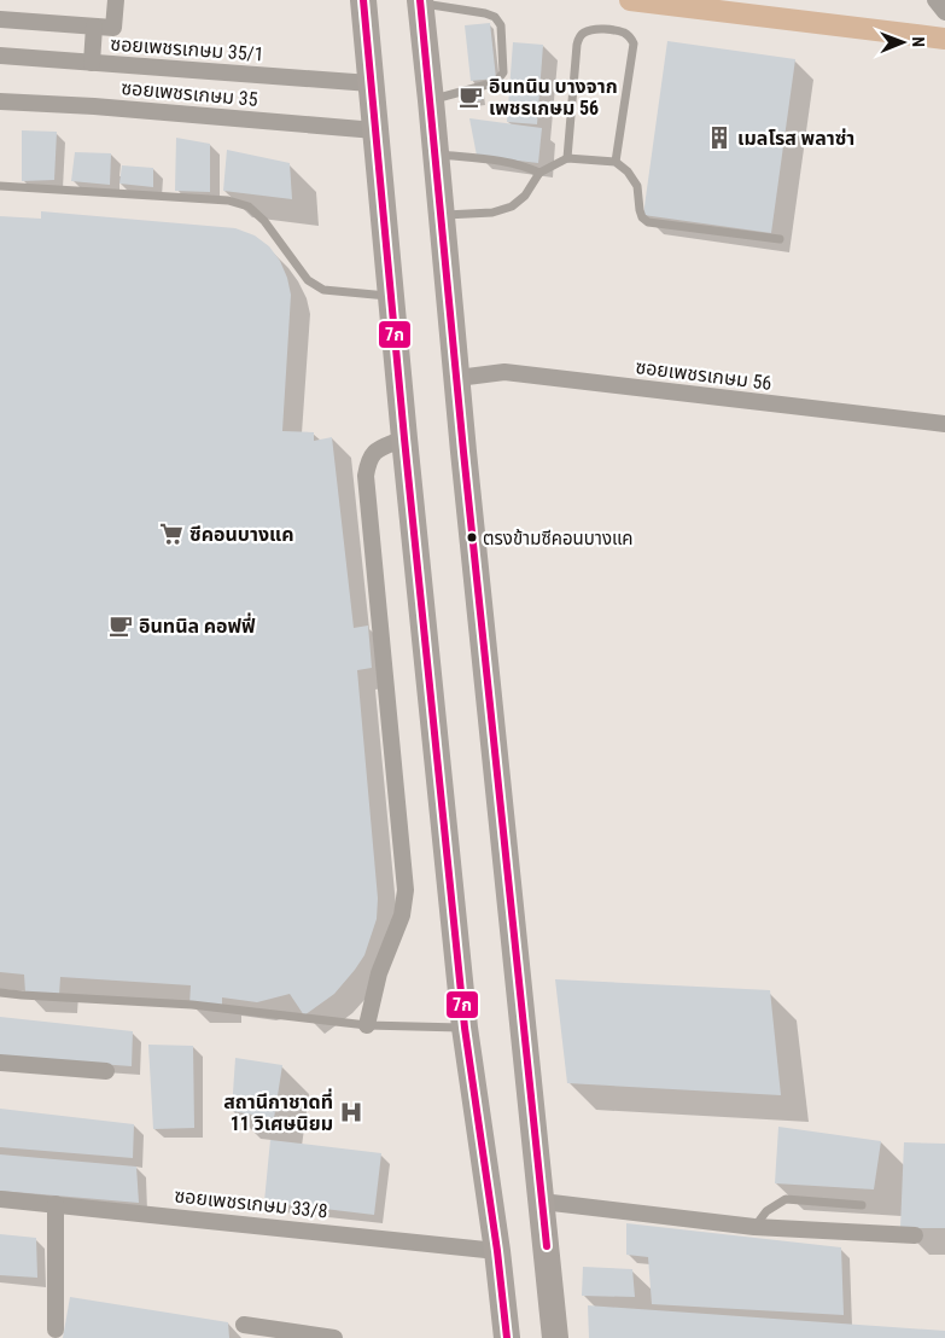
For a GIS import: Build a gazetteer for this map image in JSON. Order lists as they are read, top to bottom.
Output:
{
  "streets": {
    "street": [
      "ซอยเพชรเกษม 35/1",
      "ซอยเพชรเกษม 35",
      "ซอยเพชรเกษม 56",
      "ซอยเพชรเกษม 33/8"
    ]
  },
  "places": {
    "cafe": ["อินทนิน บางจาก เพชรเกษม 56", "อินทนิล คอฟฟี่"],
    "building": ["เมลโรส พลาซ่า"],
    "supermarket": ["ซีคอนบางแค"],
    "other": ["ตรงข้ามซีคอนบางแค"],
    "hospital": ["สถานีกาชาดที่ 11 วิเศษนิยม"]
  },
  "lines": ["transit line 7ก"],
  "north": "right"
}
